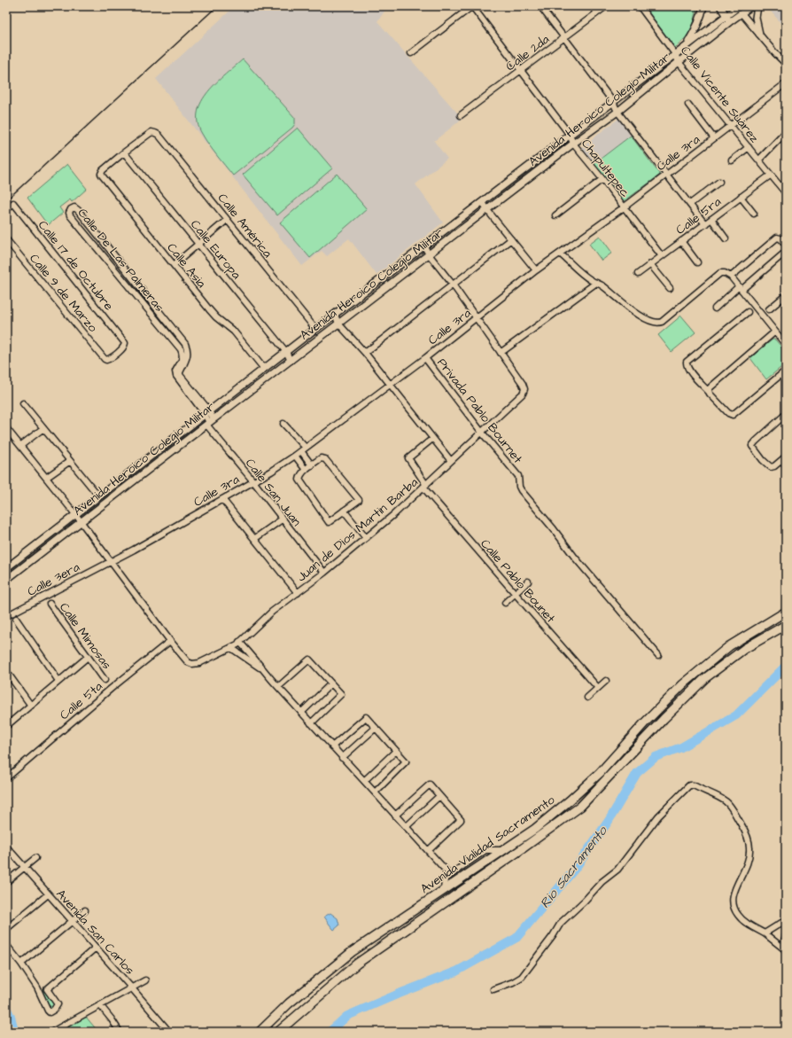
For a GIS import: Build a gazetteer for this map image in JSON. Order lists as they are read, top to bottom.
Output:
{
  "streets": {
    "highway": ["Avenida Vialidad Sacramento"],
    "main road": ["Avenida Heroico Colegio Militar"],
    "street": [
      "Calle 2da",
      "Calle Vicente Suárez",
      "Calle 3ra",
      "Chapultepec",
      "Calle 5ra",
      "Calle América",
      "Calle Europa",
      "Calle De Las Palmeras",
      "Calle 17 de Octubre",
      "Calle Asia",
      "Calle 9 de Marzo",
      "Privada Pablo Bournet",
      "Calle San Juan",
      "Juan de Dios Martin Barba",
      "Calle 3era",
      "Calle Pablo Bounet",
      "Calle Mimosas",
      "Calle 5ta",
      "Avenida San Carlos"
    ]
  },
  "crossings": [
    ["Calle 2da", "Chapultepec"],
    ["Calle Vicente Suárez", "Avenida Heroico Colegio Militar"],
    ["Calle Vicente Suárez", "Calle 3ra"],
    ["Calle Vicente Suárez", "Calle 5ra"],
    ["Avenida Heroico Colegio Militar", "Chapultepec"],
    ["Avenida Heroico Colegio Militar", "Calle América"],
    ["Avenida Heroico Colegio Militar", "Calle Europa"],
    ["Avenida Heroico Colegio Militar", "Calle Asia"],
    ["Avenida Heroico Colegio Militar", "Calle San Juan"],
    ["Calle 3ra", "Chapultepec"],
    ["Calle 3ra", "Privada Pablo Bournet"],
    ["Calle 3ra", "Calle San Juan"],
    ["Calle 3ra", "Calle 3era"],
    ["Chapultepec", "Calle 5ra"],
    ["Calle América", "Calle Europa"],
    ["Calle América", "Calle Asia"],
    ["Calle Europa", "Calle Asia"],
    ["Calle 17 de Octubre", "Calle 9 de Marzo"],
    ["Privada Pablo Bournet", "Juan de Dios Martin Barba"],
    ["Calle San Juan", "Juan de Dios Martin Barba"],
    ["Juan de Dios Martin Barba", "Calle Pablo Bounet"],
    ["Juan de Dios Martin Barba", "Calle 5ta"]
  ],
  "water": ["Rio Sacramento"]
}
